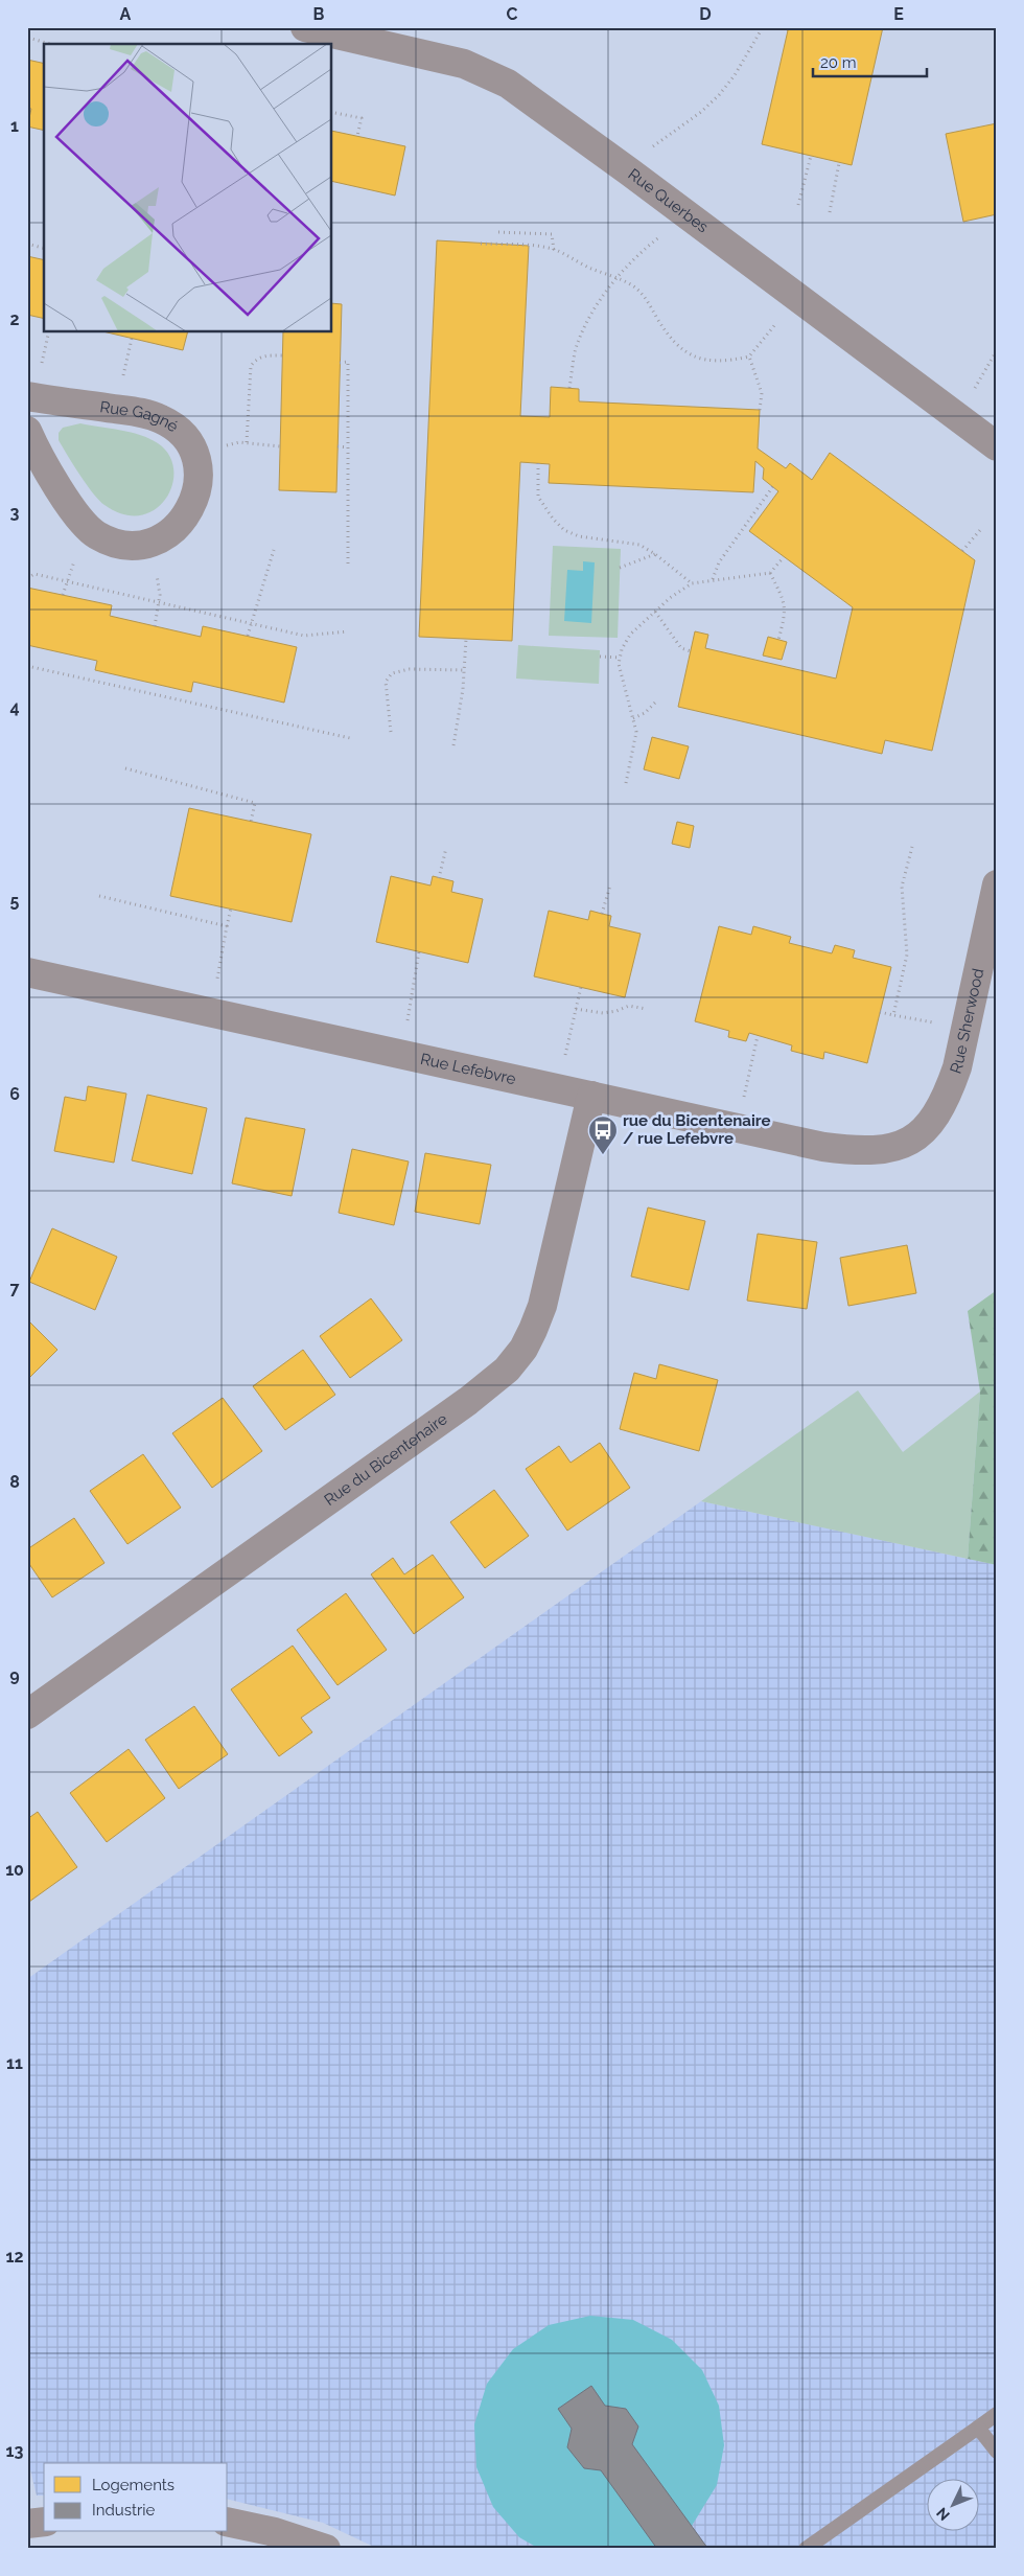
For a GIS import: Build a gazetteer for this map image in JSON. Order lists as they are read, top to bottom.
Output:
{
  "streets": {
    "street": [
      "Rue Querbes",
      "Rue Gagné",
      "Rue Sherwood",
      "Rue Lefebvre",
      "Rue du Bicentenaire"
    ]
  },
  "crossings": [
    ["Rue Sherwood", "Rue Lefebvre"],
    ["Rue Lefebvre", "Rue du Bicentenaire"]
  ],
  "places": {
    "bus stop": ["rue du Bicentenaire / rue Lefebvre"]
  },
  "legend": ["Logements", "Industrie"],
  "scale_bar": "20 m",
  "north": "bottom left",
  "grid": {
    "columns": [
      "A",
      "B",
      "C",
      "D",
      "E"
    ],
    "rows": [
      "1",
      "2",
      "3",
      "4",
      "5",
      "6",
      "7",
      "8",
      "9",
      "10",
      "11",
      "12",
      "13"
    ]
  }
}
